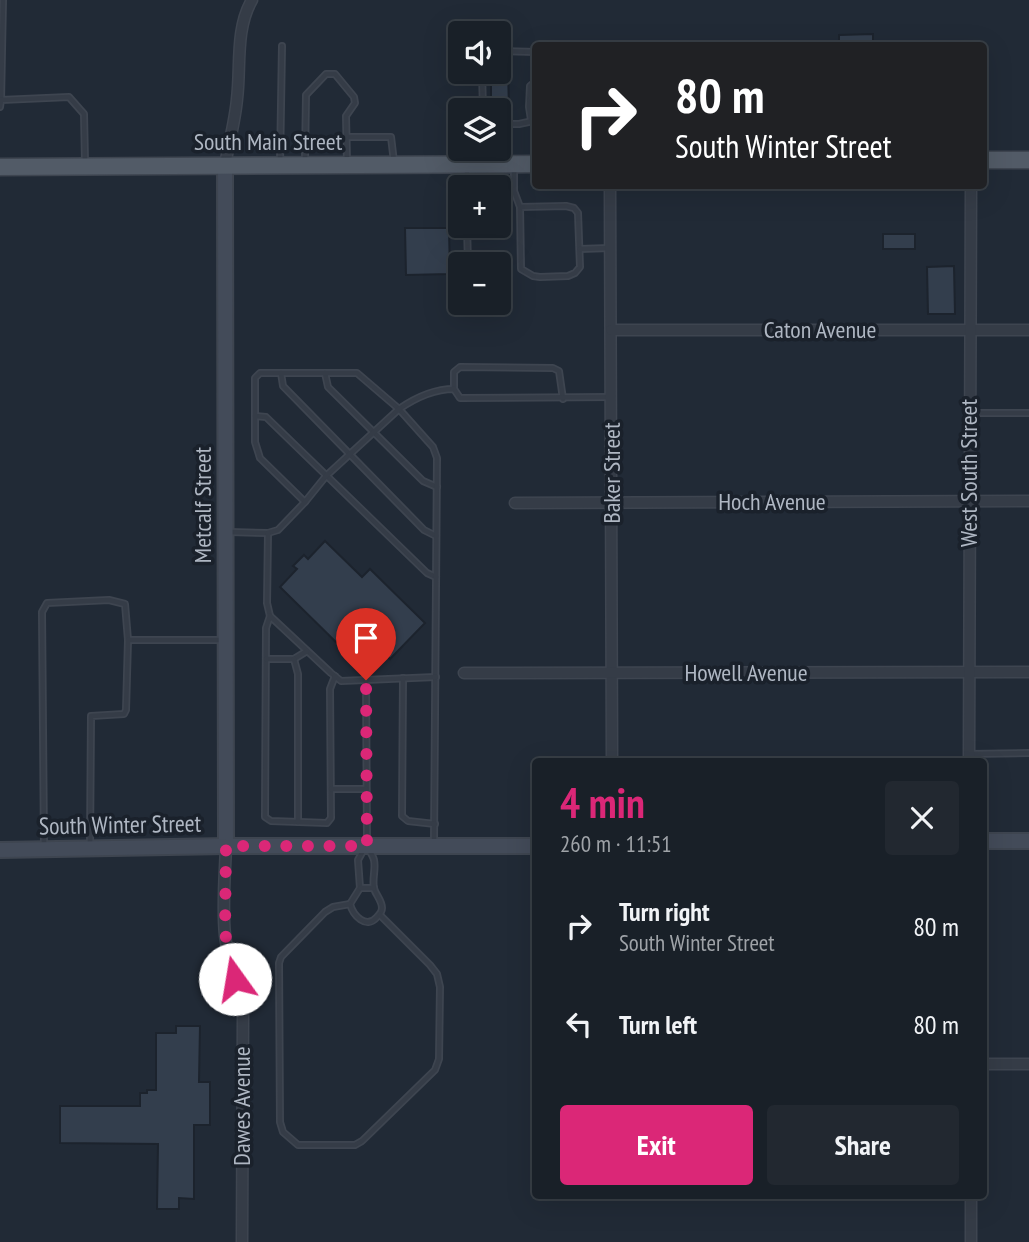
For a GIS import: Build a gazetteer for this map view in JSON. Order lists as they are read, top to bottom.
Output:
{
  "streets": {
    "main road": ["South Main Street"],
    "street": [
      "Caton Avenue",
      "Baker Street",
      "West South Street",
      "Hoch Avenue",
      "Metcalf Street",
      "Howell Avenue",
      "South Winter Street",
      "Dawes Avenue"
    ]
  },
  "crossings": [
    ["South Main Street", "Metcalf Street"],
    ["Caton Avenue", "Baker Street"],
    ["Caton Avenue", "West South Street"],
    ["Baker Street", "Hoch Avenue"],
    ["Baker Street", "Howell Avenue"],
    ["West South Street", "Hoch Avenue"],
    ["West South Street", "Howell Avenue"],
    ["Metcalf Street", "South Winter Street"],
    ["Metcalf Street", "Dawes Avenue"],
    ["South Winter Street", "Dawes Avenue"]
  ],
  "page": {
    "map_buttons": ["+", "−"],
    "turn": ["80 m", "South Winter Street"],
    "heading": ["4 min", "260 m · 11:51"],
    "list": [
      {
        "name": "Turn right",
        "note": "South Winter Street",
        "value": "80 m"
      },
      {
        "name": "Turn left",
        "value": "80 m"
      }
    ],
    "buttons": ["Exit", "Share"]
  }
}
